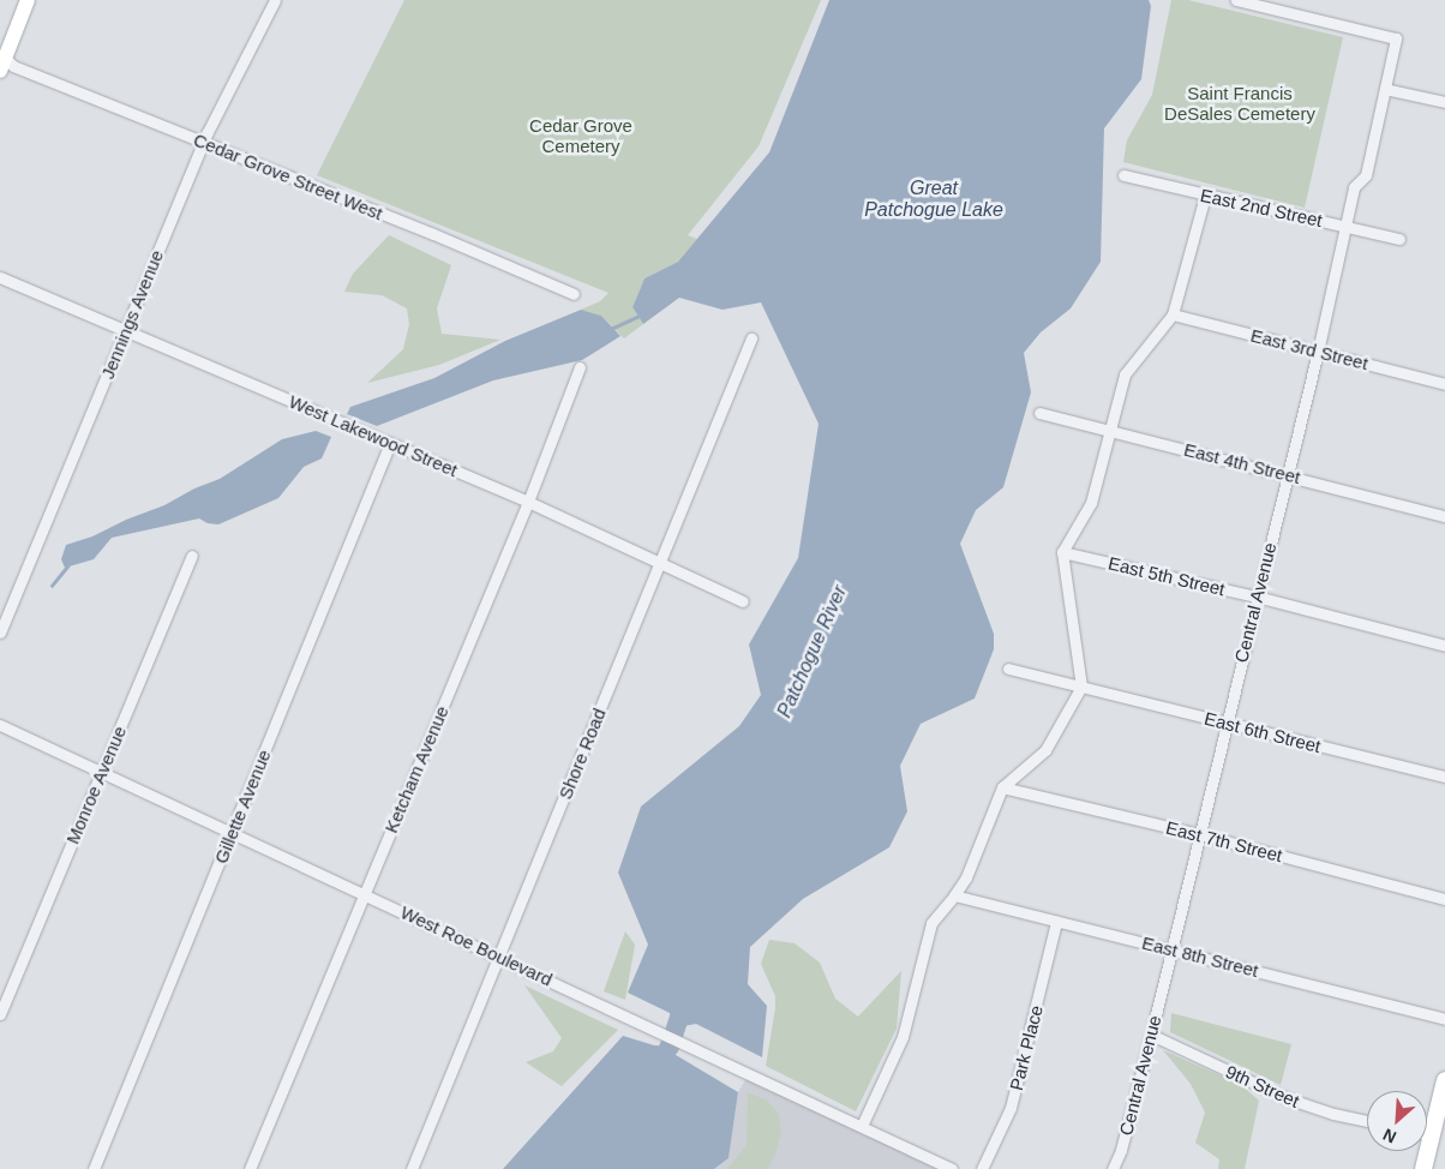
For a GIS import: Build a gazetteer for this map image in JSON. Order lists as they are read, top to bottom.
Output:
{
  "streets": {
    "street": [
      "Cedar Grove Street West",
      "East 2nd Street",
      "Jennings Avenue",
      "East 3rd Street",
      "West Lakewood Street",
      "East 4th Street",
      "East 5th Street",
      "Central Avenue",
      "East 6th Street",
      "Shore Road",
      "Ketcham Avenue",
      "Monroe Avenue",
      "Gillette Avenue",
      "East 7th Street",
      "West Roe Boulevard",
      "East 8th Street",
      "Park Place",
      "9th Street"
    ]
  },
  "crossings": [
    ["Cedar Grove Street West", "Jennings Avenue"],
    ["East 2nd Street", "Central Avenue"],
    ["Jennings Avenue", "West Lakewood Street"],
    ["East 3rd Street", "Central Avenue"],
    ["West Lakewood Street", "Shore Road"],
    ["West Lakewood Street", "Ketcham Avenue"],
    ["West Lakewood Street", "Gillette Avenue"],
    ["East 4th Street", "Central Avenue"],
    ["East 5th Street", "Central Avenue"],
    ["Central Avenue", "East 6th Street"],
    ["Central Avenue", "East 7th Street"],
    ["Central Avenue", "East 8th Street"],
    ["Central Avenue", "9th Street"],
    ["Shore Road", "West Roe Boulevard"],
    ["Ketcham Avenue", "West Roe Boulevard"],
    ["Monroe Avenue", "West Roe Boulevard"],
    ["Gillette Avenue", "West Roe Boulevard"],
    ["East 8th Street", "Park Place"]
  ],
  "water": ["Great Patchogue Lake", "Patchogue River"],
  "parks": ["Saint Francis DeSales Cemetery", "Cedar Grove Cemetery"],
  "north": "bottom left"
}
